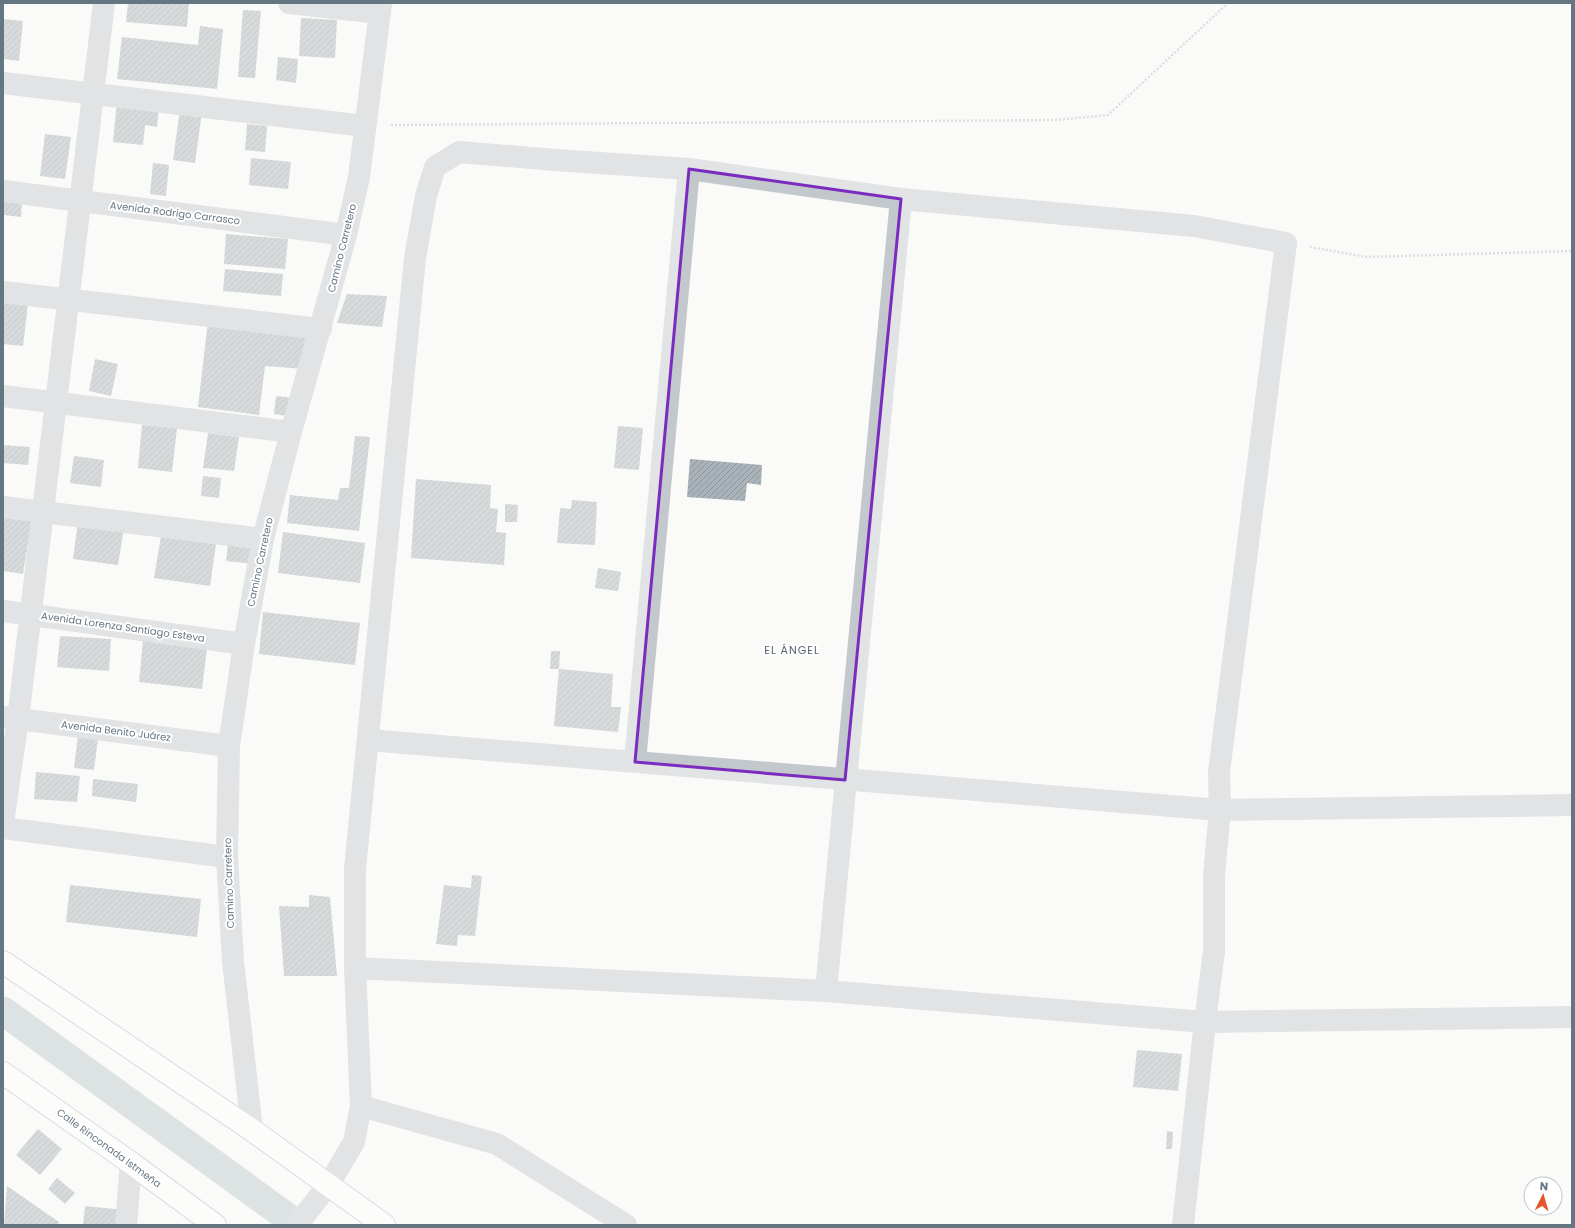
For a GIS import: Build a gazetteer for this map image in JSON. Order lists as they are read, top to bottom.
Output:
{
  "streets": {
    "street": [
      "Avenida Rodrigo Carrasco",
      "Camino Carretero",
      "Avenida Lorenza Santiago Esteva",
      "Avenida Benito Juárez",
      "Calle Rinconada Istmeña"
    ]
  },
  "crossings": [
    ["Avenida Rodrigo Carrasco", "Camino Carretero"],
    ["Camino Carretero", "Avenida Lorenza Santiago Esteva"],
    ["Camino Carretero", "Avenida Benito Juárez"]
  ],
  "districts": ["EL ÁNGEL"],
  "north": "top"
}
